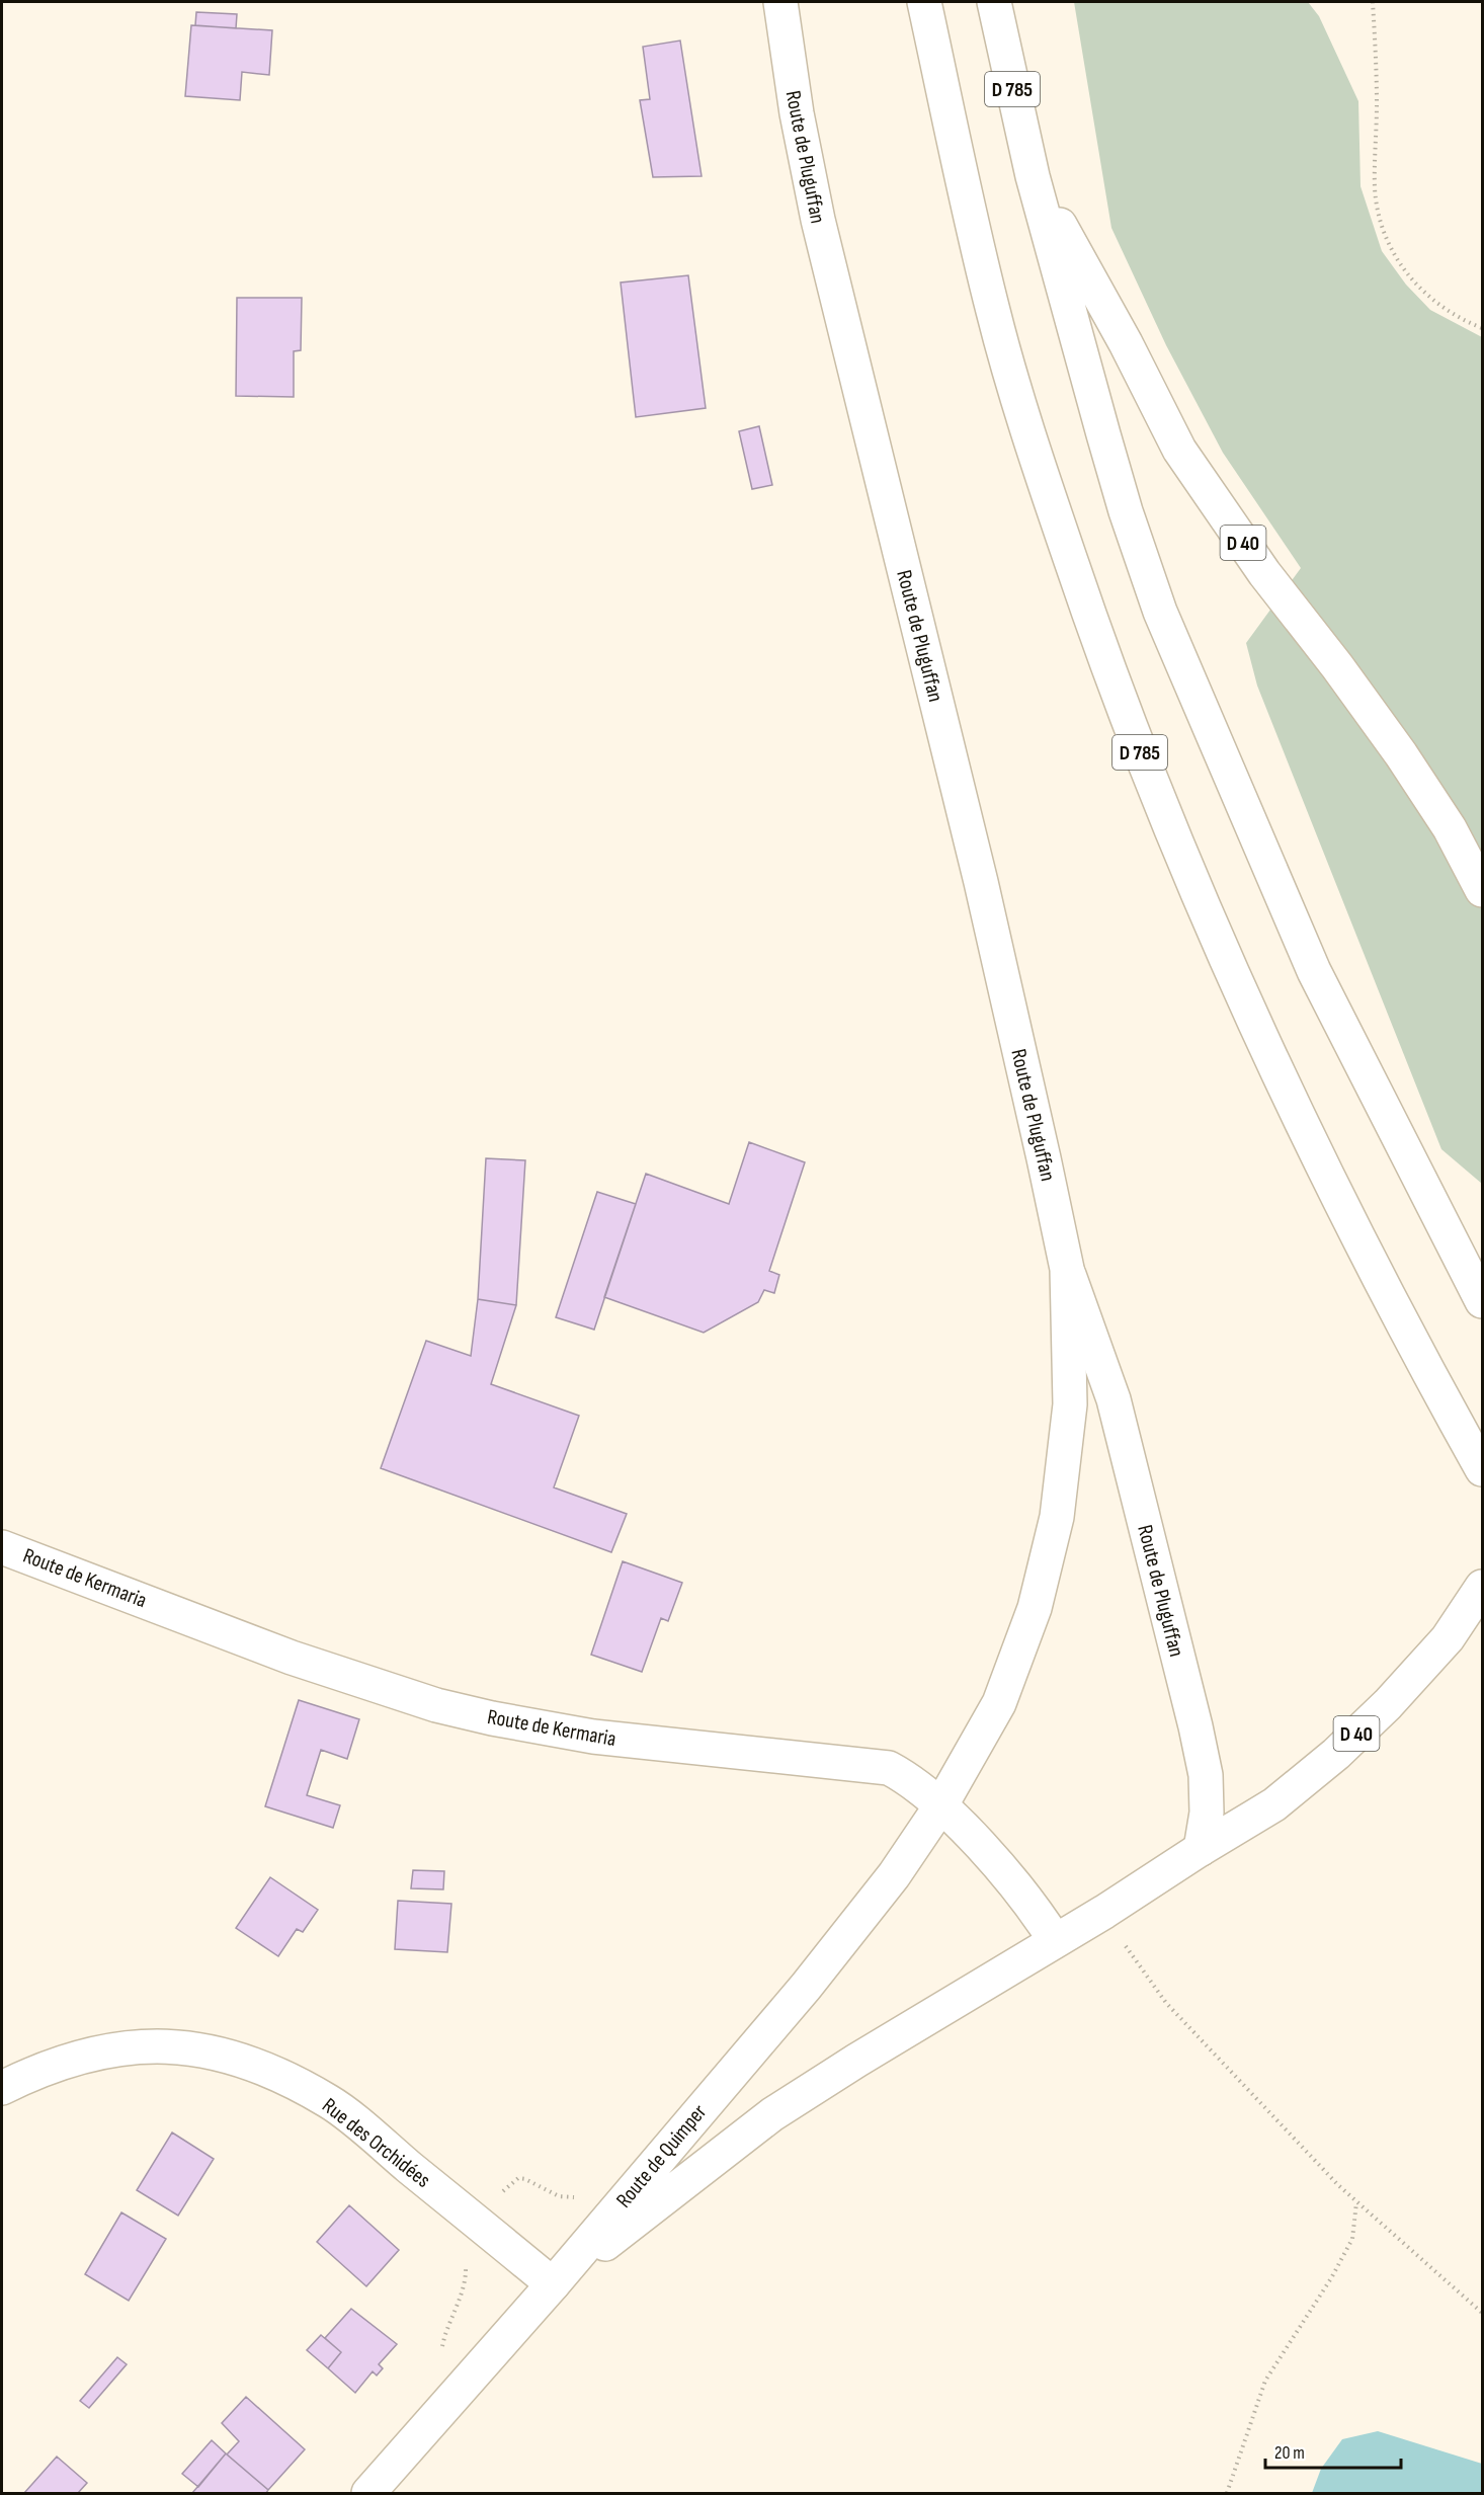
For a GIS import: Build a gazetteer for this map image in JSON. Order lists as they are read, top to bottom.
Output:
{
  "streets": {
    "main road": [
      "D 785",
      "Route de Pluguffan",
      "D 40",
      "Route de Kermaria",
      "Rue des Orchidées",
      "Route de Quimper"
    ]
  },
  "crossings": [
    ["D 785", "D 40"],
    ["Route de Pluguffan", "D 40"],
    ["Route de Pluguffan", "Route de Kermaria"],
    ["Route de Pluguffan", "Route de Quimper"],
    ["D 40", "Route de Kermaria"],
    ["D 40", "Rue des Orchidées"],
    ["D 40", "Route de Quimper"],
    ["Route de Kermaria", "Route de Quimper"],
    ["Rue des Orchidées", "Route de Quimper"]
  ],
  "scale_bar": "20 m"
}
